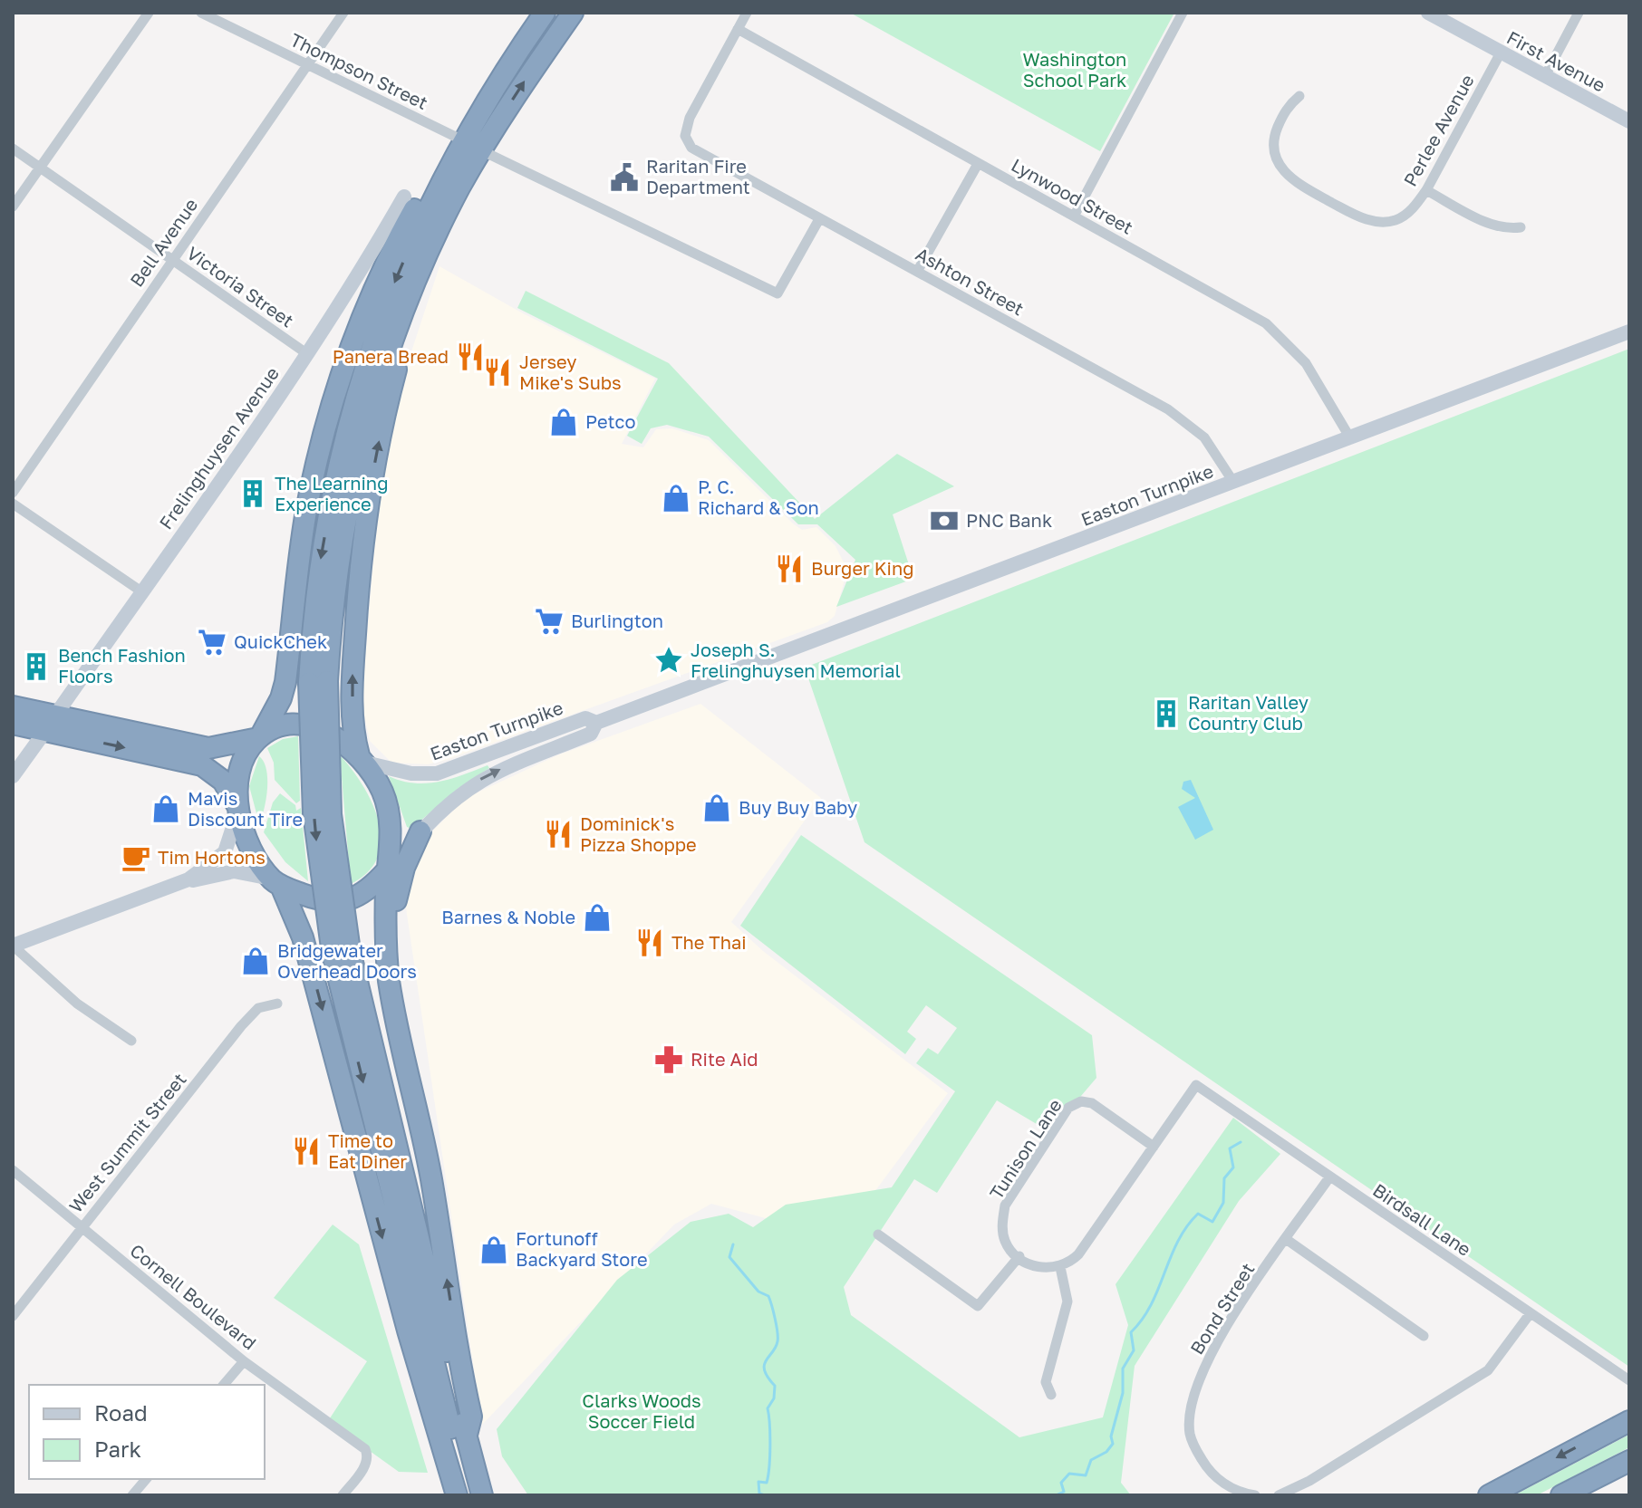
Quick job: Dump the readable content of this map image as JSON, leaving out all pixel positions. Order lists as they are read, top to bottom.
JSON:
{
  "streets": {
    "main road": ["First Avenue", "Frelinghuysen Avenue", "Easton Turnpike"],
    "street": [
      "Thompson Street",
      "Perlee Avenue",
      "Lynwood Street",
      "Bell Avenue",
      "Ashton Street",
      "Victoria Street",
      "West Summit Street",
      "Tunison Lane",
      "Birdsall Lane",
      "Cornell Boulevard",
      "Bond Street"
    ]
  },
  "crossings": [
    ["First Avenue", "Perlee Avenue"],
    ["Thompson Street", "Bell Avenue"],
    ["Lynwood Street", "Ashton Street"],
    ["Lynwood Street", "Easton Turnpike"],
    ["Bell Avenue", "Victoria Street"],
    ["Ashton Street", "Easton Turnpike"],
    ["Victoria Street", "Frelinghuysen Avenue"],
    ["West Summit Street", "Cornell Boulevard"],
    ["Tunison Lane", "Birdsall Lane"],
    ["Birdsall Lane", "Bond Street"]
  ],
  "parks": ["Washington School Park", "Clarks Woods Soccer Field"],
  "places": {
    "public building": ["Raritan Fire Department"],
    "restaurant": [
      "Panera Bread",
      "Jersey Mike's Subs",
      "Burger King",
      "Dominick's Pizza Shoppe",
      "The Thai",
      "Time to Eat Diner"
    ],
    "shop": [
      "Petco",
      "P. C. Richard & Son",
      "Buy Buy Baby",
      "Mavis Discount Tire",
      "Barnes & Noble",
      "Bridgewater Overhead Doors",
      "Fortunoff Backyard Store"
    ],
    "building": ["The Learning Experience", "Bench Fashion Floors", "Raritan Valley Country Club"],
    "bank": ["PNC Bank"],
    "supermarket": ["Burlington", "QuickChek"],
    "place": ["Joseph S. Frelinghuysen Memorial"],
    "cafe": ["Tim Hortons"],
    "pharmacy": ["Rite Aid"]
  },
  "legend": ["Road", "Park"]
}
